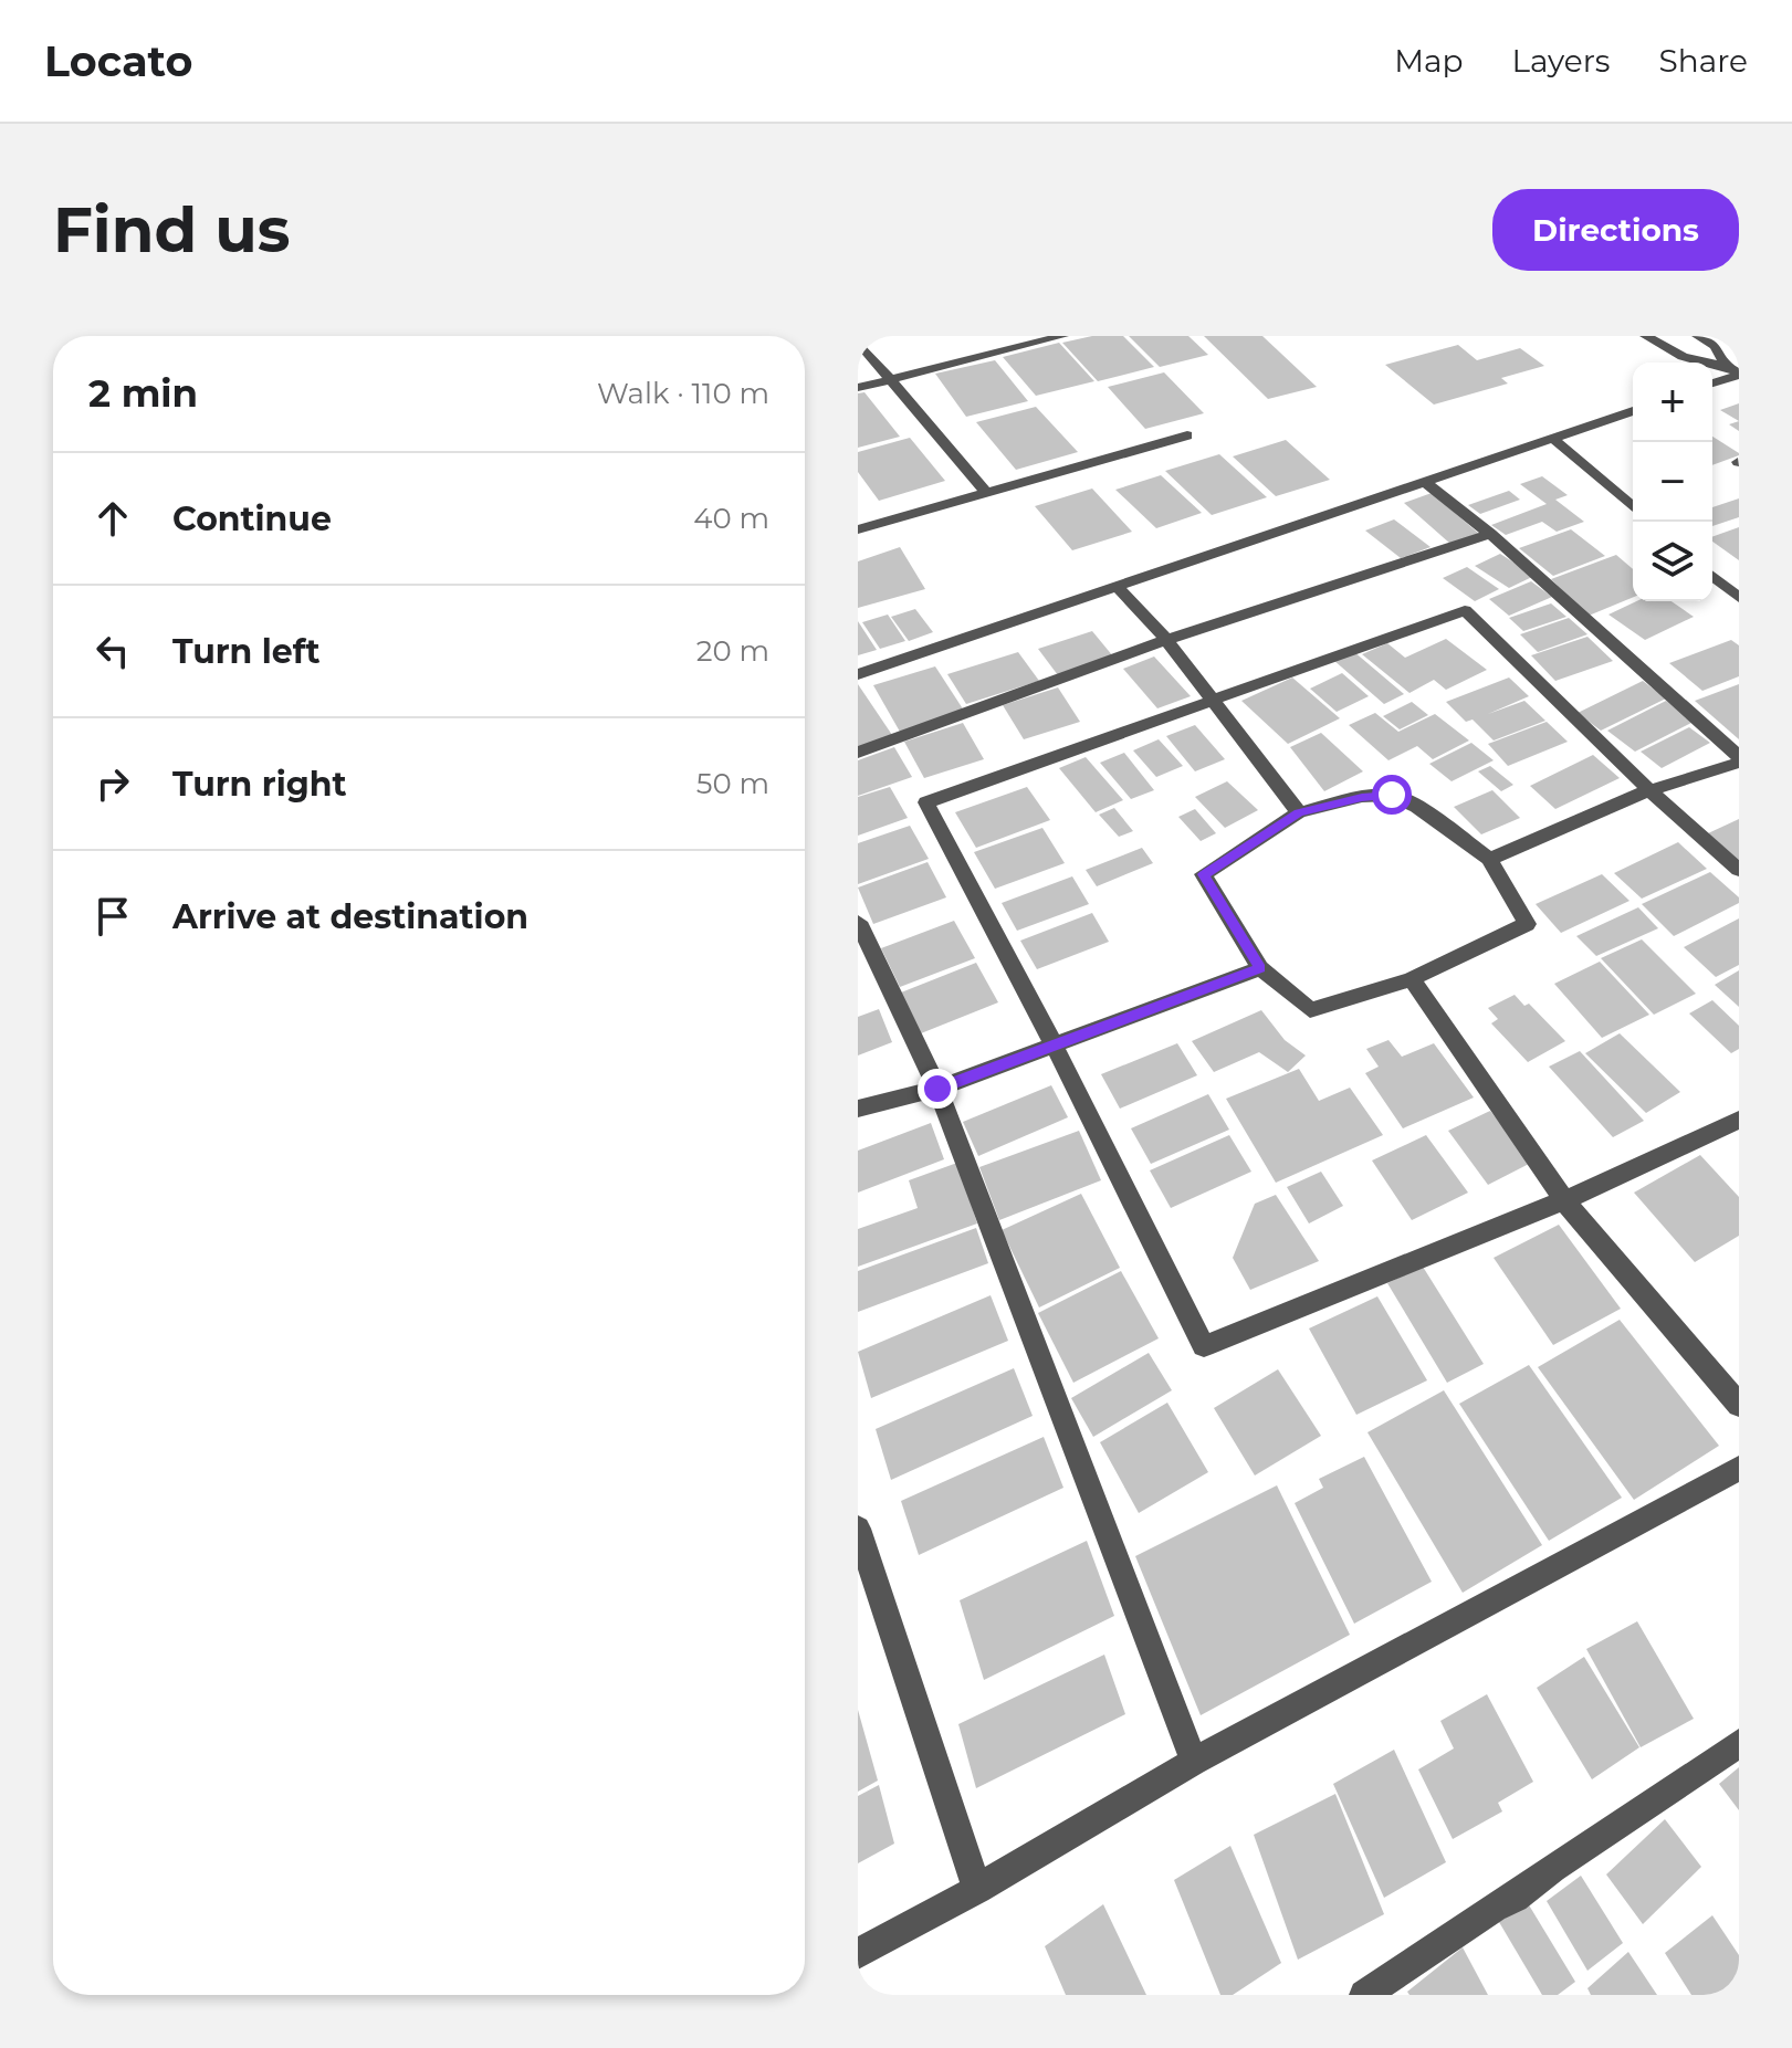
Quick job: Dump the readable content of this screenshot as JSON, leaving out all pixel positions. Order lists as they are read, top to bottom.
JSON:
{
  "page": {
    "header": "Locato",
    "nav": ["Map", "Layers", "Share"],
    "buttons": "Directions",
    "title": "Find us",
    "heading": ["2 min", "Walk · 110 m"],
    "map_buttons": ["+", "−"],
    "list": [
      ["Continue", "40 m"],
      ["Turn left", "20 m"],
      ["Turn right", "50 m"],
      "Arrive at destination"
    ]
  }
}
